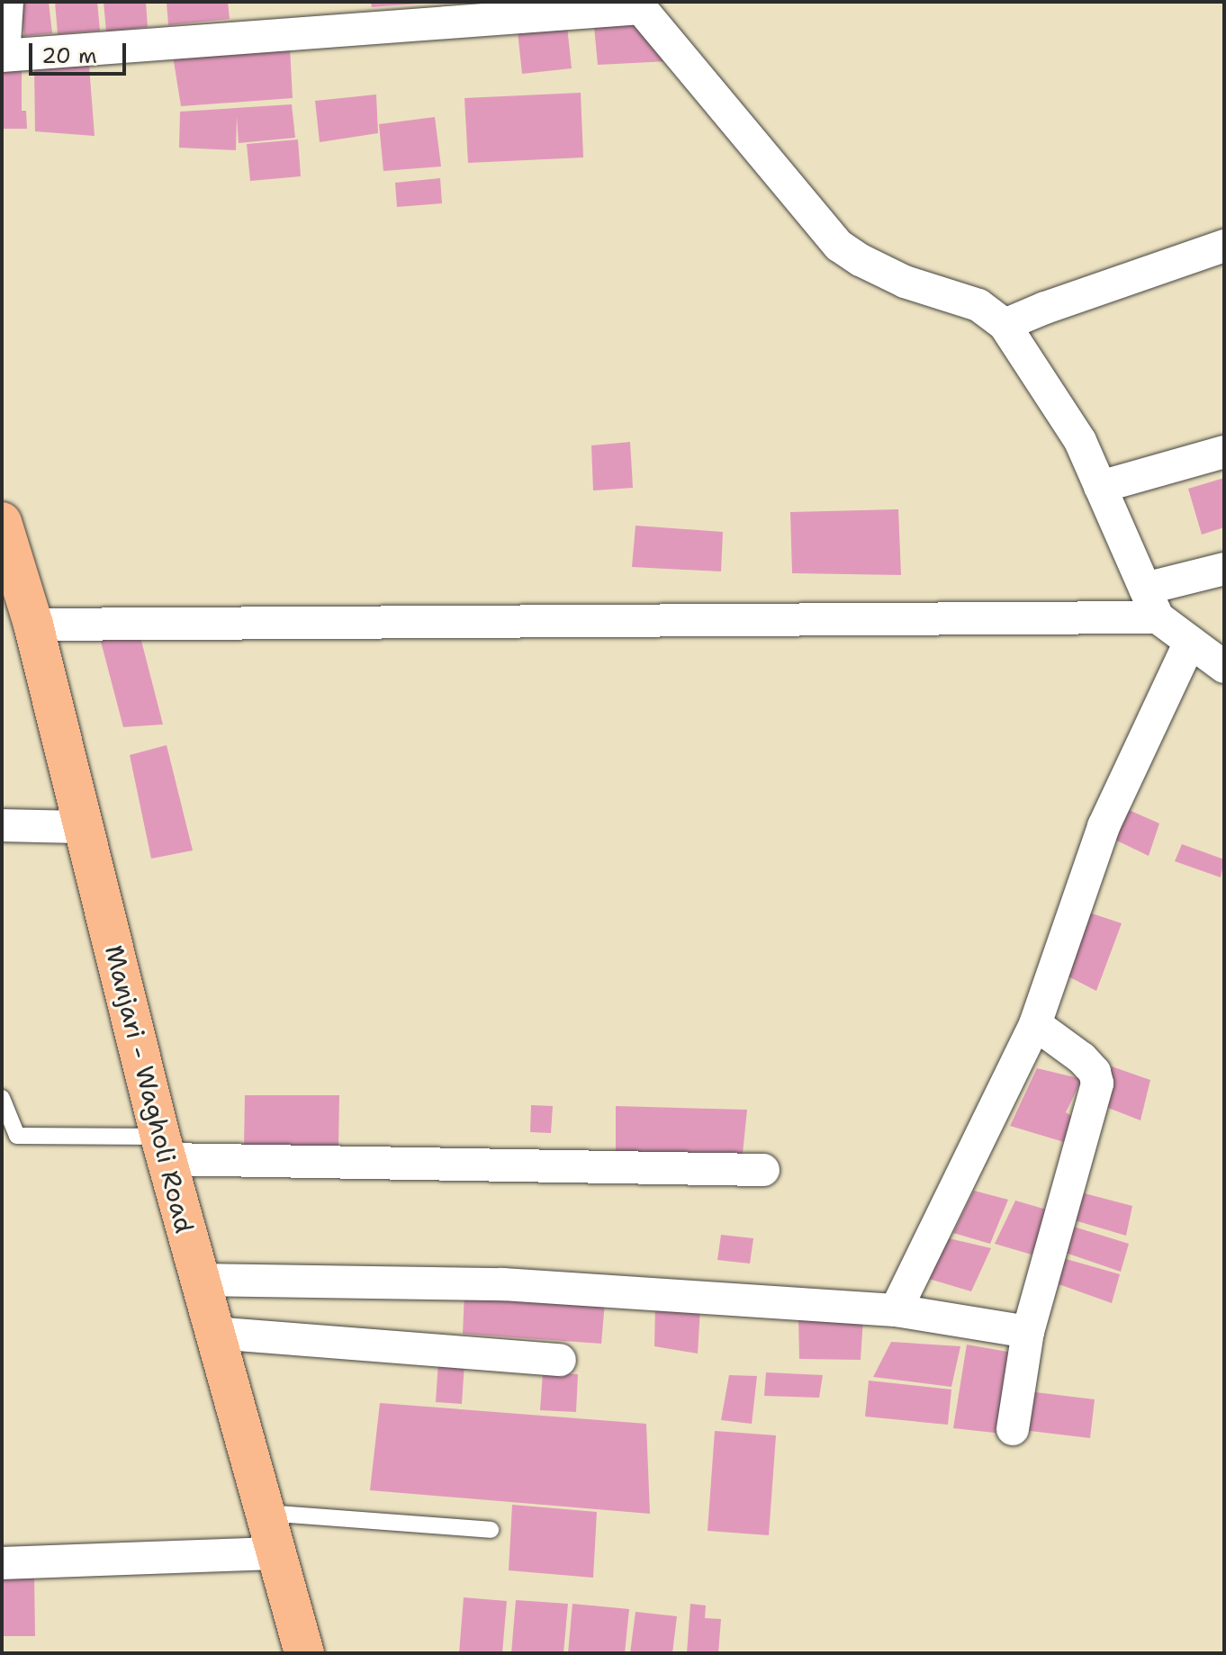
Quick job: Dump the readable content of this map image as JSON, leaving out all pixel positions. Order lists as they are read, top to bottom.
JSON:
{
  "streets": {
    "main road": ["Manjari - Wagholi Road"]
  },
  "scale_bar": "20 m"
}
